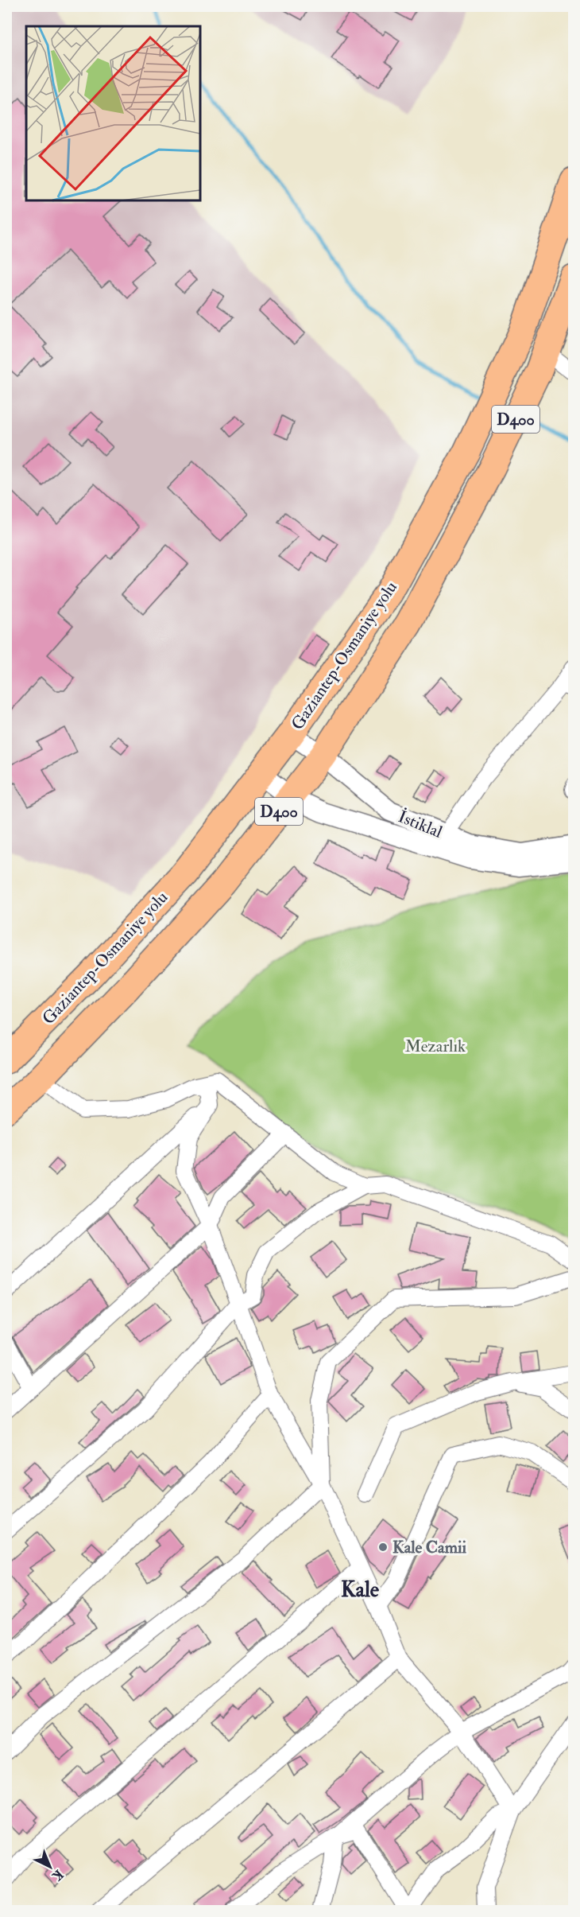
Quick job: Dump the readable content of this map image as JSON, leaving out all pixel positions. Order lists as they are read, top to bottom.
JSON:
{
  "streets": {
    "highway": ["D400", "Gaziantep-Osmaniye yolu"],
    "street": ["İstiklal"]
  },
  "crossings": [
    ["Gaziantep-Osmaniye yolu", "İstiklal"]
  ],
  "districts": ["Kale"],
  "parks": ["Mezarlık"],
  "places": ["Kale Camii"],
  "north": "bottom right"
}
